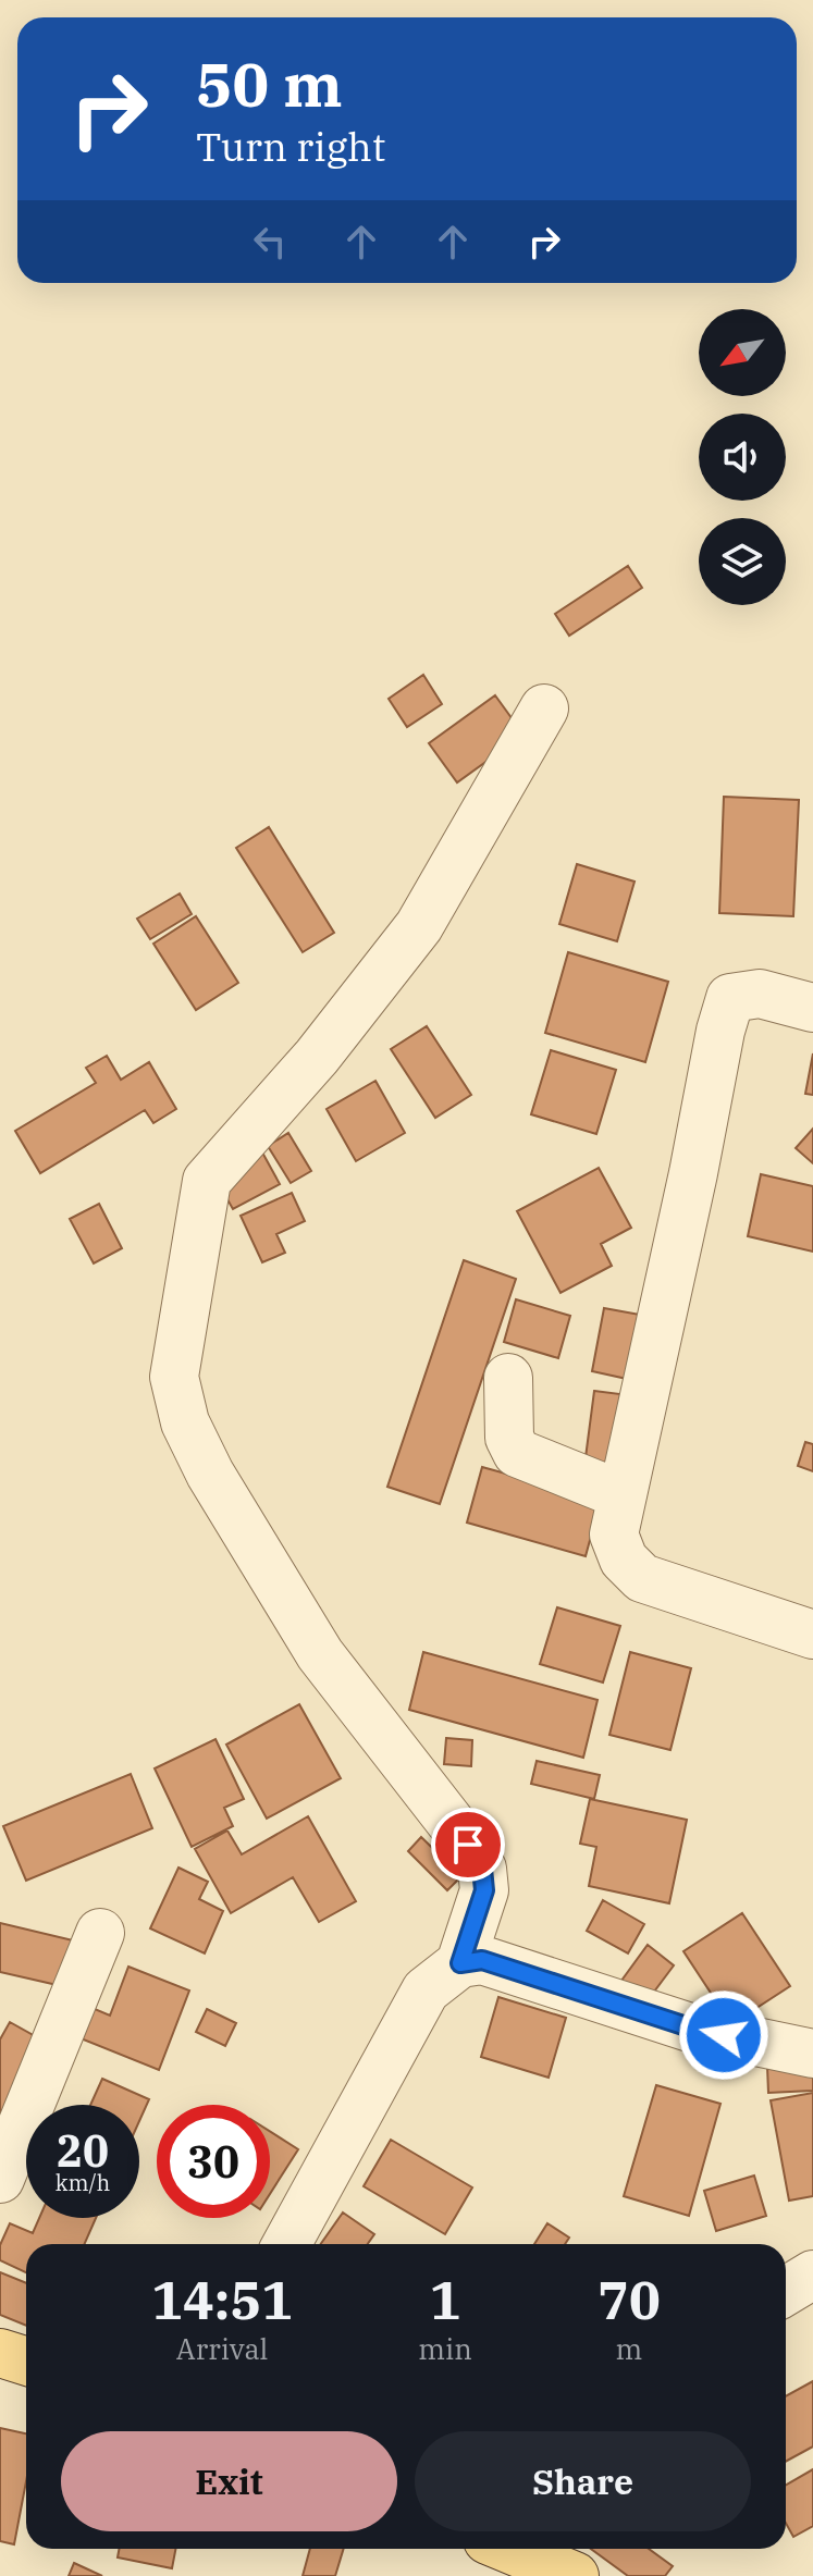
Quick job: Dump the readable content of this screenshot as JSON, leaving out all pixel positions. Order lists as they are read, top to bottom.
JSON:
{
  "north": "bottom left",
  "page": {
    "turn": ["50 m", "Turn right"],
    "speed": "20 km/h",
    "limit": "30",
    "eta": [
      "14:51",
      "Arrival",
      "1",
      "min",
      "70",
      "m"
    ],
    "buttons": ["Exit", "Share"]
  }
}
